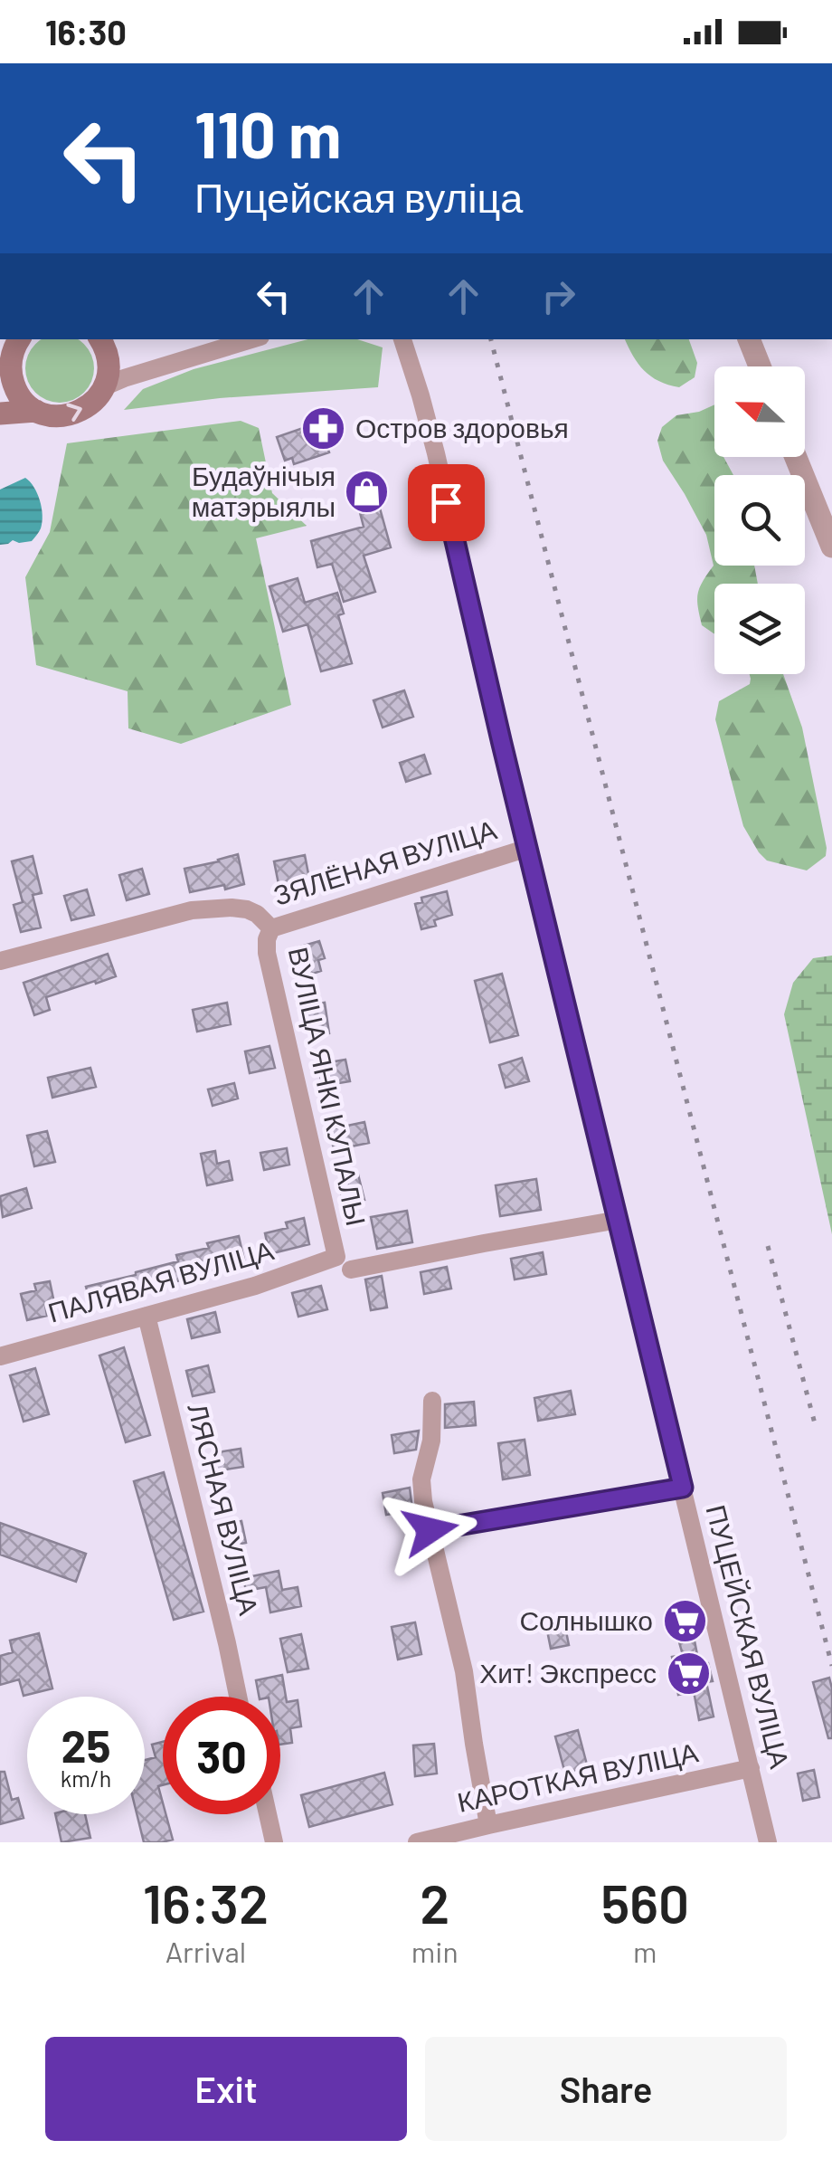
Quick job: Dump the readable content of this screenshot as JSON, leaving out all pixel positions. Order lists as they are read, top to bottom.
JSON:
{
  "streets": {
    "street": [
      "ЗЯЛЁНАЯ ВУЛІЦА",
      "ВУЛІЦА ЯНКІ КУПАЛЫ",
      "ПАЛЯВАЯ ВУЛІЦА",
      "ЛЯСНАЯ ВУЛІЦА",
      "ПУЦЕЙСКАЯ ВУЛІЦА",
      "КАРОТКАЯ ВУЛІЦА"
    ]
  },
  "crossings": [
    ["ЗЯЛЁНАЯ ВУЛІЦА", "ВУЛІЦА ЯНКІ КУПАЛЫ"],
    ["ЗЯЛЁНАЯ ВУЛІЦА", "ПУЦЕЙСКАЯ ВУЛІЦА"],
    ["ВУЛІЦА ЯНКІ КУПАЛЫ", "ПАЛЯВАЯ ВУЛІЦА"],
    ["ПАЛЯВАЯ ВУЛІЦА", "ЛЯСНАЯ ВУЛІЦА"],
    ["ПАЛЯВАЯ ВУЛІЦА", "ПУЦЕЙСКАЯ ВУЛІЦА"],
    ["ПУЦЕЙСКАЯ ВУЛІЦА", "КАРОТКАЯ ВУЛІЦА"]
  ],
  "places": {
    "pharmacy": ["Остров здоровья"],
    "shop": ["Будаўнічыя матэрыялы"],
    "supermarket": ["Солнышко", "Хит! Экспресс"]
  },
  "north": "left",
  "page": {
    "status": "16:30",
    "turn": ["110 m", "Пуцейская вуліца"],
    "speed": "25 km/h",
    "limit": "30",
    "eta": [
      "16:32",
      "Arrival",
      "2",
      "min",
      "560",
      "m"
    ],
    "buttons": ["Exit", "Share"]
  }
}
